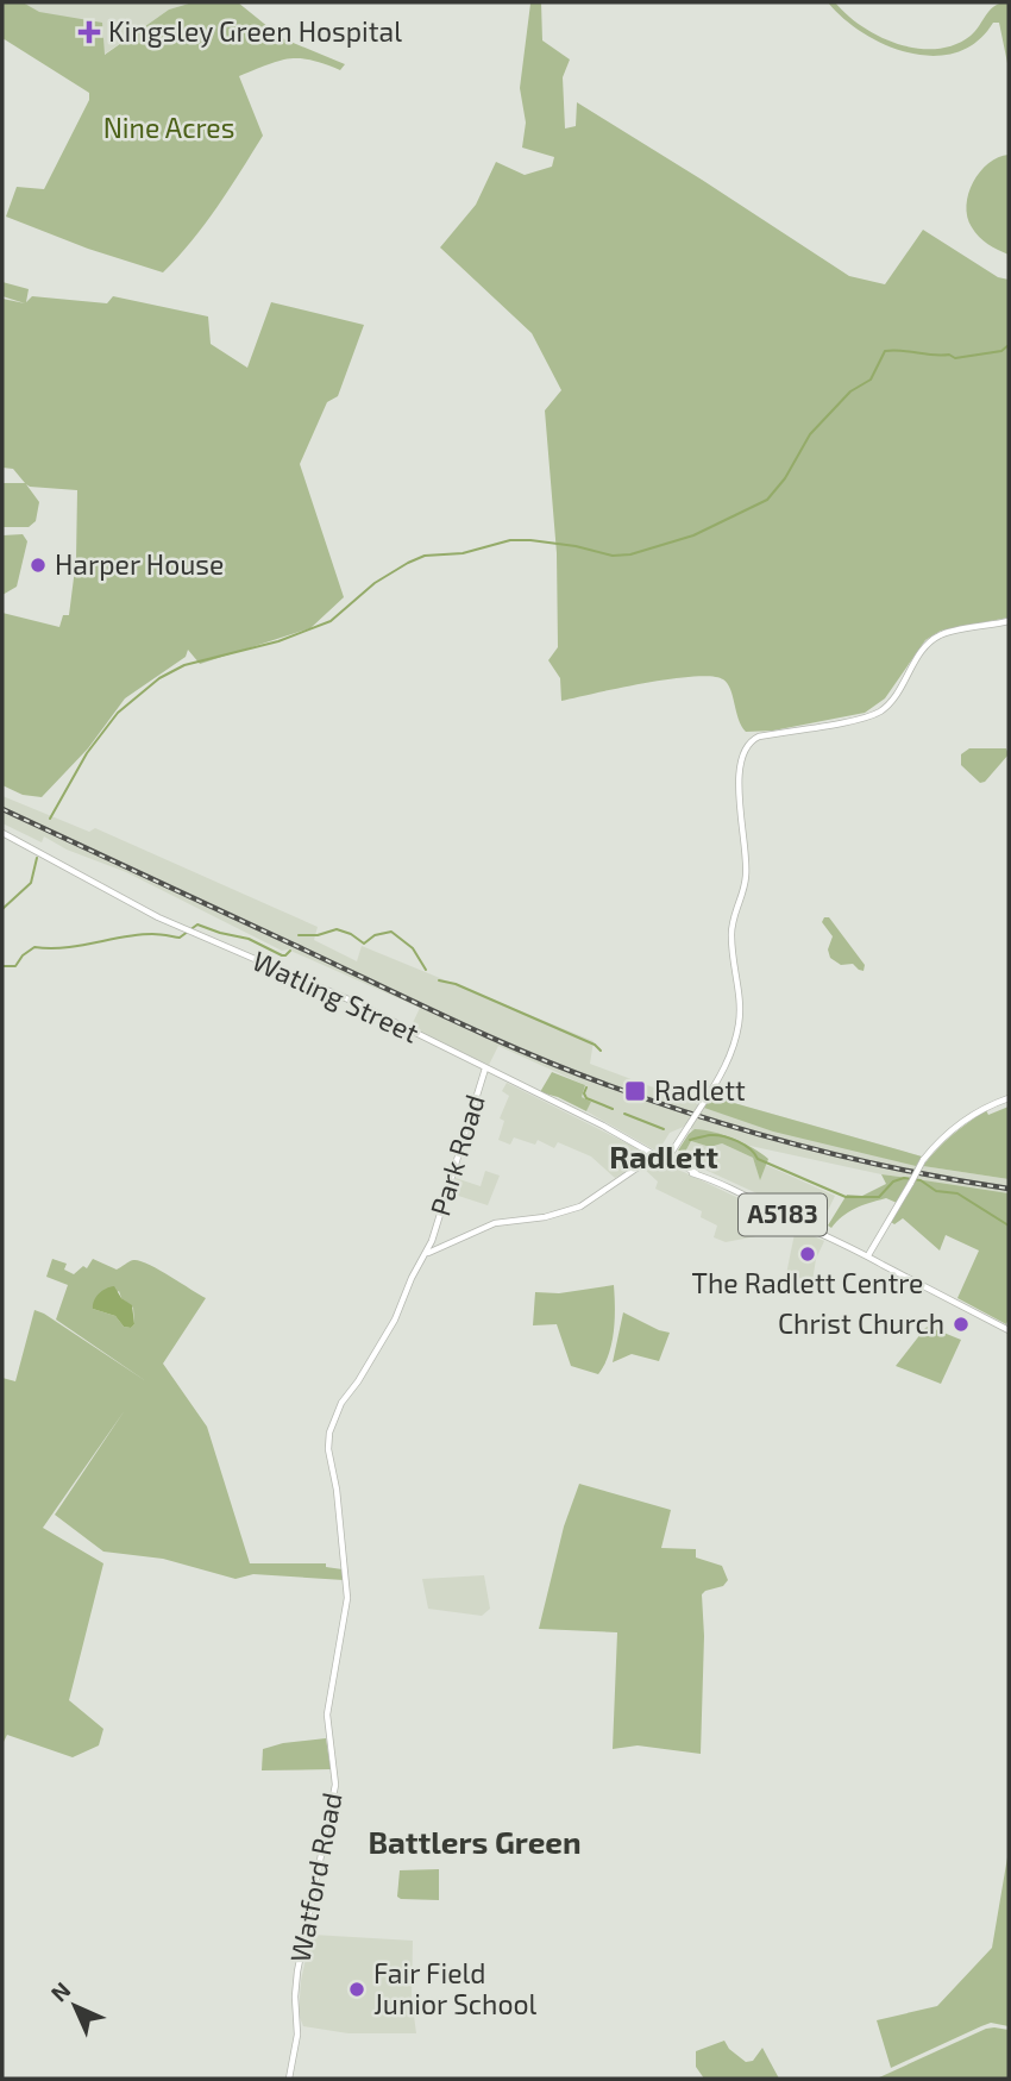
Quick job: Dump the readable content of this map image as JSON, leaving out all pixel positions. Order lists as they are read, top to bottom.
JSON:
{
  "streets": {
    "main road": [
      "Watling Street",
      "Park Road",
      "A5183",
      "Watford Road"
    ]
  },
  "crossings": [
    ["Watling Street", "Park Road"],
    ["Park Road", "Watford Road"]
  ],
  "districts": ["Radlett", "Battlers Green"],
  "parks": ["Nine Acres"],
  "places": {
    "health": ["Kingsley Green Hospital"],
    "other": [
      "Harper House",
      "The Radlett Centre",
      "Christ Church",
      "Fair Field Junior School"
    ],
    "transit": ["Radlett"]
  },
  "north": "top left"
}
